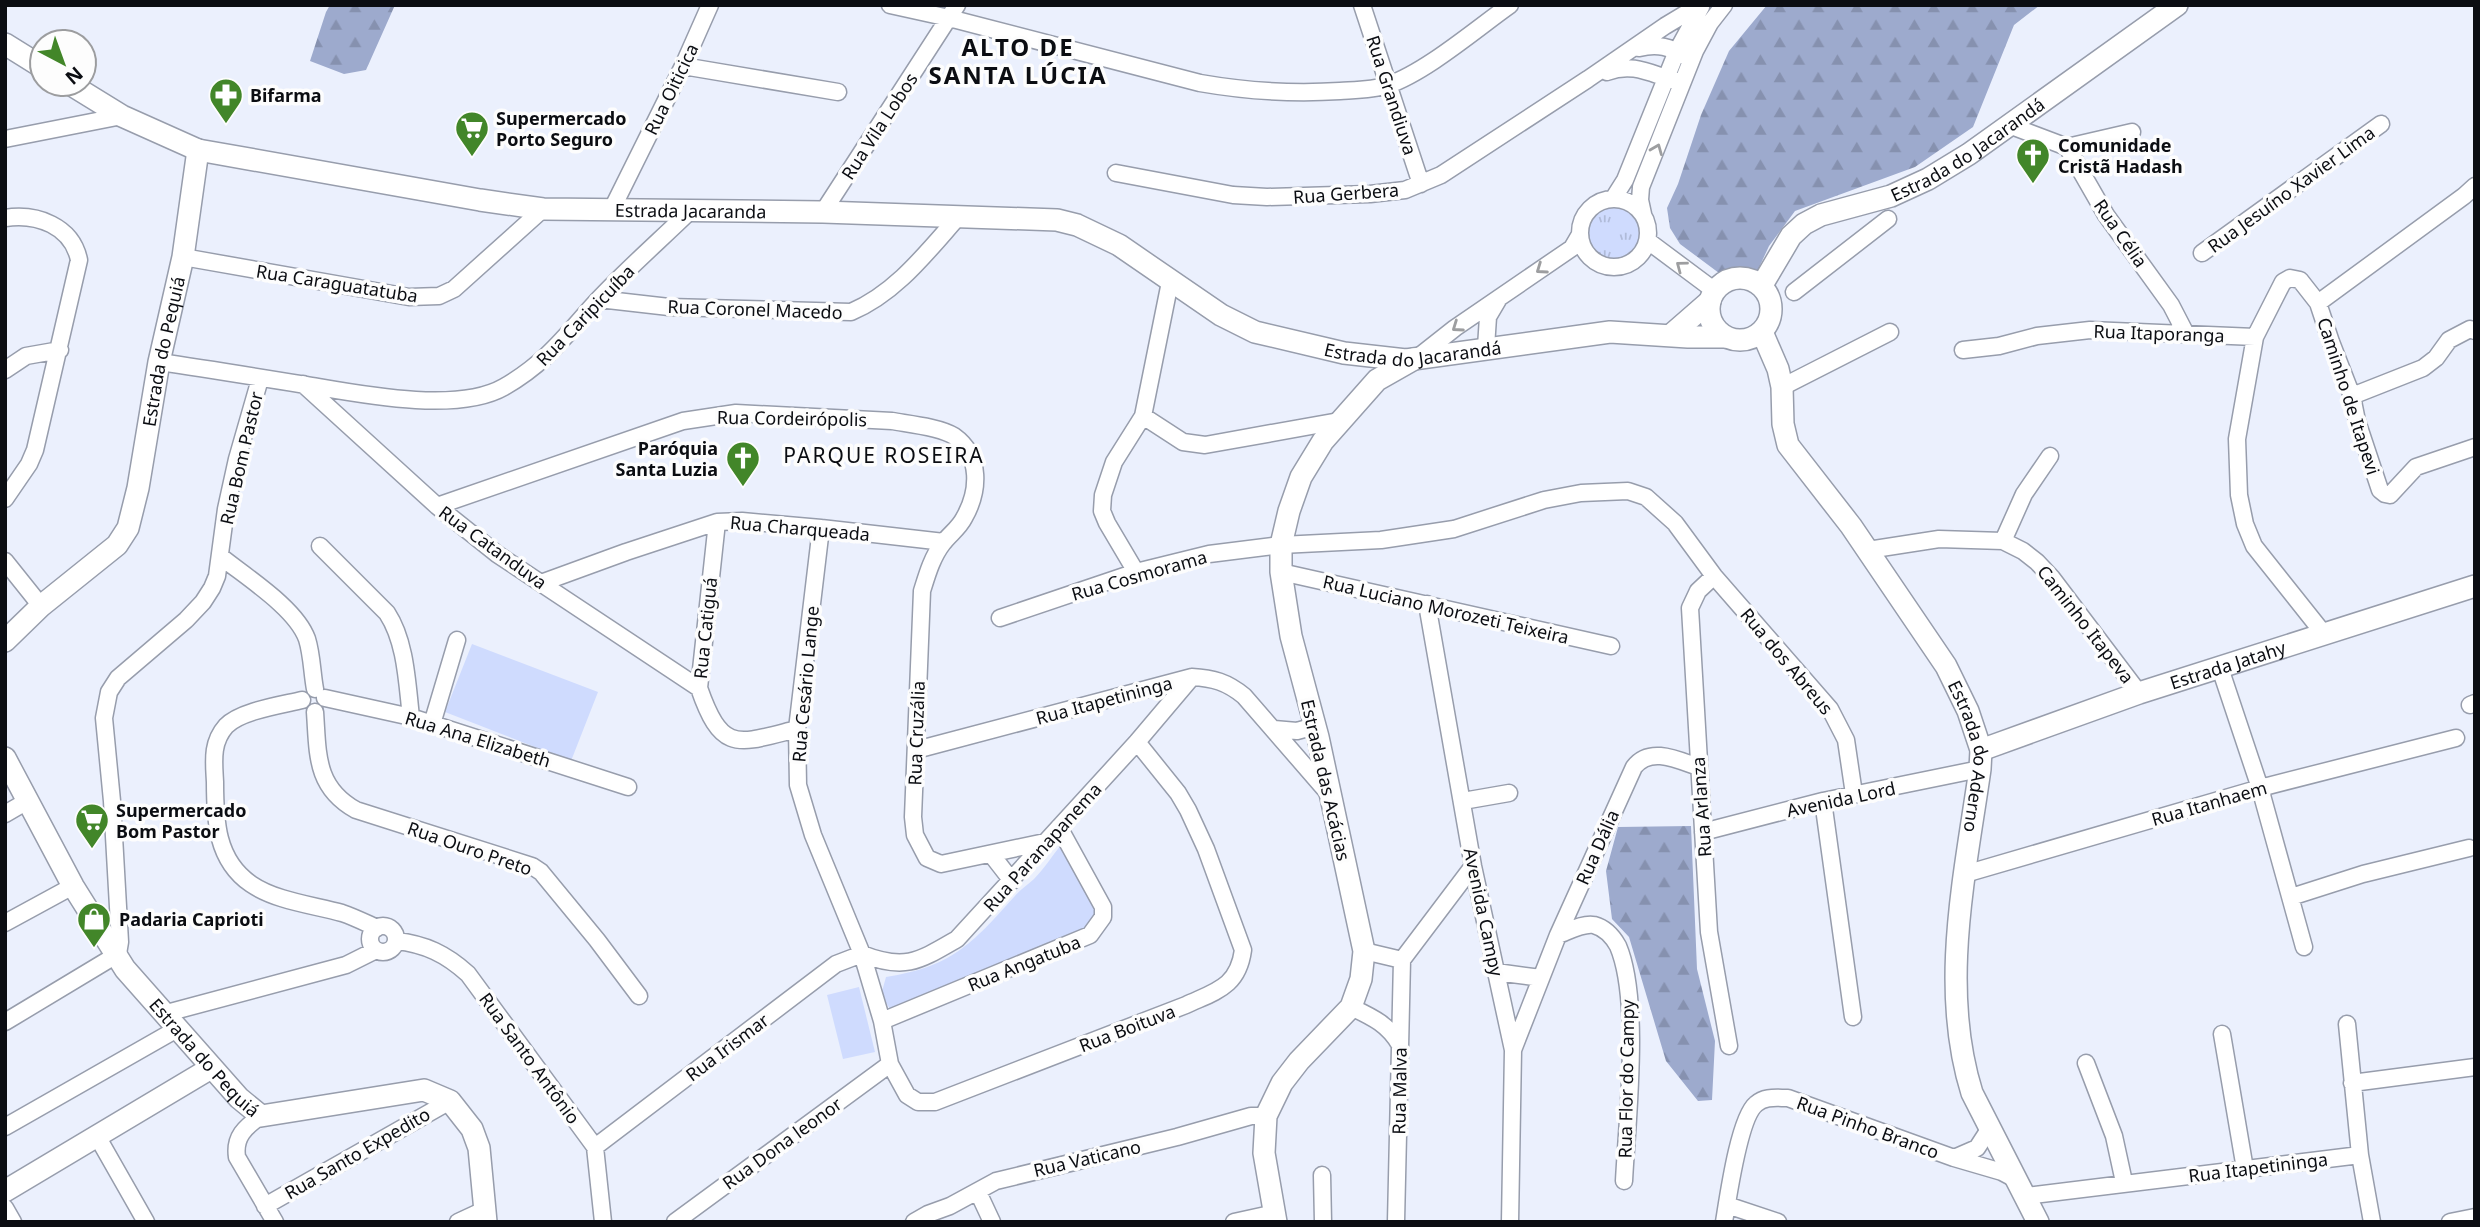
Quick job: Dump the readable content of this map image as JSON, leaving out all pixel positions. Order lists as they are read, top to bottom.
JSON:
{
  "streets": {
    "main road": [
      "Estrada do Jacarandá",
      "Estrada Jacaranda",
      "Estrada do Pequiá",
      "Estrada Jatahy",
      "Estrada do Aderno",
      "Estrada das Acácias"
    ],
    "street": [
      "Rua Oiticica",
      "Rua Grandiuva",
      "Rua Vila Lobos",
      "Rua Jesuíno Xavier Lima",
      "Rua Gerbera",
      "Rua Célia",
      "Rua Caraguatatuba",
      "Rua Coronel Macedo",
      "Rua Caripicuíba",
      "Rua Itaporanga",
      "Caminho de Itapevi",
      "Rua Cordeirópolis",
      "Rua Bom Pastor",
      "Rua Charqueada",
      "Rua Catanduva",
      "Rua Cosmorama",
      "Rua Luciano Morozeti Teixeira",
      "Caminho Itapeva",
      "Rua Catiguá",
      "Rua dos Abreus",
      "Rua Cesário Lange",
      "Rua Itapetininga",
      "Rua Cruzália",
      "Rua Ana Elizabeth",
      "Avenida Lord",
      "Rua Itanhaem",
      "Rua Arlanza",
      "Rua Paranapanema",
      "Rua Dália",
      "Rua Ouro Preto",
      "Avenida Campy",
      "Rua Angatuba",
      "Rua Boituva",
      "Rua Irismar",
      "Rua Santo Antônio",
      "Rua Flor do Campy",
      "Rua Malva",
      "Rua Pinho Branco",
      "Rua Dona leonor",
      "Rua Santo Expedito",
      "Rua Vaticano"
    ]
  },
  "crossings": [
    ["Rua Oiticica", "Estrada Jacaranda"],
    ["Rua Grandiuva", "Rua Gerbera"],
    ["Rua Vila Lobos", "Estrada Jacaranda"],
    ["Estrada do Jacarandá", "Estrada Jacaranda"],
    ["Estrada do Jacarandá", "Estrada do Aderno"],
    ["Estrada do Jacarandá", "Estrada das Acácias"],
    ["Estrada Jacaranda", "Rua Caraguatatuba"],
    ["Estrada Jacaranda", "Rua Coronel Macedo"],
    ["Estrada Jacaranda", "Rua Caripicuíba"],
    ["Estrada Jacaranda", "Estrada do Pequiá"],
    ["Rua Célia", "Rua Itaporanga"],
    ["Rua Caraguatatuba", "Estrada do Pequiá"],
    ["Rua Coronel Macedo", "Rua Caripicuíba"],
    ["Rua Caripicuíba", "Estrada do Pequiá"],
    ["Rua Caripicuíba", "Rua Bom Pastor"],
    ["Rua Caripicuíba", "Rua Catanduva"],
    ["Rua Itaporanga", "Caminho de Itapevi"],
    ["Estrada do Pequiá", "Rua Bom Pastor"],
    ["Estrada do Pequiá", "Rua Santo Expedito"],
    ["Rua Cordeirópolis", "Rua Charqueada"],
    ["Rua Cordeirópolis", "Rua Catanduva"],
    ["Rua Cordeirópolis", "Rua Cruzália"],
    ["Rua Charqueada", "Rua Catanduva"],
    ["Rua Charqueada", "Rua Catiguá"],
    ["Rua Charqueada", "Rua Cesário Lange"],
    ["Rua Charqueada", "Rua Cruzália"],
    ["Rua Catanduva", "Rua Catiguá"],
    ["Rua Cosmorama", "Rua dos Abreus"],
    ["Rua Cosmorama", "Estrada das Acácias"],
    ["Rua Cosmorama", "Rua Arlanza"],
    ["Rua Luciano Morozeti Teixeira", "Estrada das Acácias"],
    ["Rua Luciano Morozeti Teixeira", "Avenida Campy"],
    ["Caminho Itapeva", "Estrada Jatahy"],
    ["Caminho Itapeva", "Estrada do Aderno"],
    ["Rua Catiguá", "Rua Cesário Lange"],
    ["Rua dos Abreus", "Avenida Lord"],
    ["Rua dos Abreus", "Rua Arlanza"],
    ["Estrada Jatahy", "Estrada do Aderno"],
    ["Estrada Jatahy", "Avenida Lord"],
    ["Rua Cesário Lange", "Rua Paranapanema"],
    ["Rua Cesário Lange", "Rua Boituva"],
    ["Rua Cesário Lange", "Rua Irismar"],
    ["Rua Itapetininga", "Rua Cruzália"],
    ["Rua Itapetininga", "Estrada do Aderno"],
    ["Rua Itapetininga", "Estrada das Acácias"],
    ["Rua Itapetininga", "Rua Paranapanema"],
    ["Rua Itapetininga", "Rua Pinho Branco"],
    ["Rua Cruzália", "Rua Paranapanema"],
    ["Rua Ana Elizabeth", "Rua Ouro Preto"],
    ["Estrada do Aderno", "Avenida Lord"],
    ["Estrada do Aderno", "Rua Itanhaem"],
    ["Estrada do Aderno", "Rua Pinho Branco"],
    ["Estrada das Acácias", "Rua Vaticano"],
    ["Avenida Lord", "Rua Arlanza"],
    ["Rua Arlanza", "Rua Dália"],
    ["Rua Paranapanema", "Rua Angatuba"],
    ["Rua Paranapanema", "Rua Boituva"],
    ["Rua Paranapanema", "Rua Irismar"],
    ["Rua Dália", "Avenida Campy"],
    ["Rua Dália", "Rua Flor do Campy"],
    ["Rua Angatuba", "Rua Boituva"],
    ["Rua Boituva", "Rua Irismar"],
    ["Rua Boituva", "Rua Dona leonor"],
    ["Rua Irismar", "Rua Santo Antônio"]
  ],
  "districts": ["ALTO DE SANTA LÚCIA", "PARQUE ROSEIRA"],
  "places": {
    "pharmacy": ["Bifarma"],
    "supermarket": ["Supermercado Porto Seguro", "Supermercado Bom Pastor"],
    "church": ["Comunidade Cristã Hadash", "Paróquia Santa Luzia"],
    "shop": ["Padaria Caprioti"]
  },
  "north": "bottom right"
}
